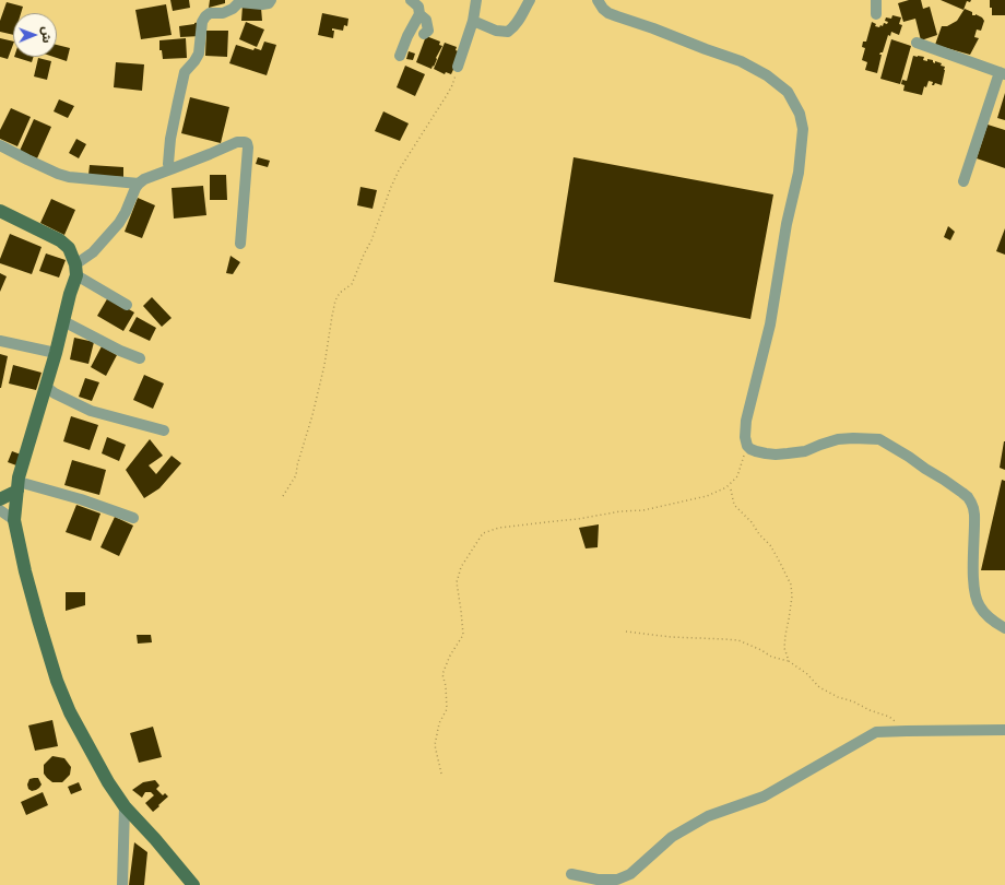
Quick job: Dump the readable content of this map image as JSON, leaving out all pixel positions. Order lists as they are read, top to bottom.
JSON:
{
  "north": "right"
}
